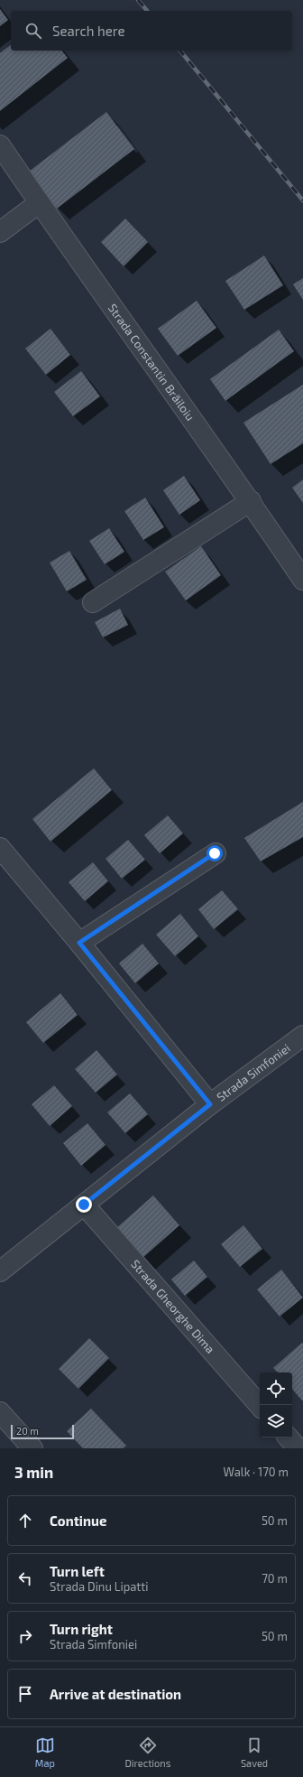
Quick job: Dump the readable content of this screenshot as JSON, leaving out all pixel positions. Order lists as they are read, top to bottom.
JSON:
{
  "streets": {
    "street": ["Strada Constantin Brăiloiu", "Strada Simfoniei", "Strada Gheorghe Dima"]
  },
  "crossings": [
    ["Strada Simfoniei", "Strada Gheorghe Dima"]
  ],
  "scale_bar": "20 m",
  "page": {
    "search": "Search here",
    "scale": "20 m",
    "heading": ["3 min", "Walk · 170 m"],
    "list": [
      ["Continue", "50 m"],
      ["Turn left", "Strada Dinu Lipatti", "70 m"],
      ["Turn right", "Strada Simfoniei", "50 m"],
      "Arrive at destination"
    ],
    "nav": ["Map", "Directions", "Saved"]
  }
}
